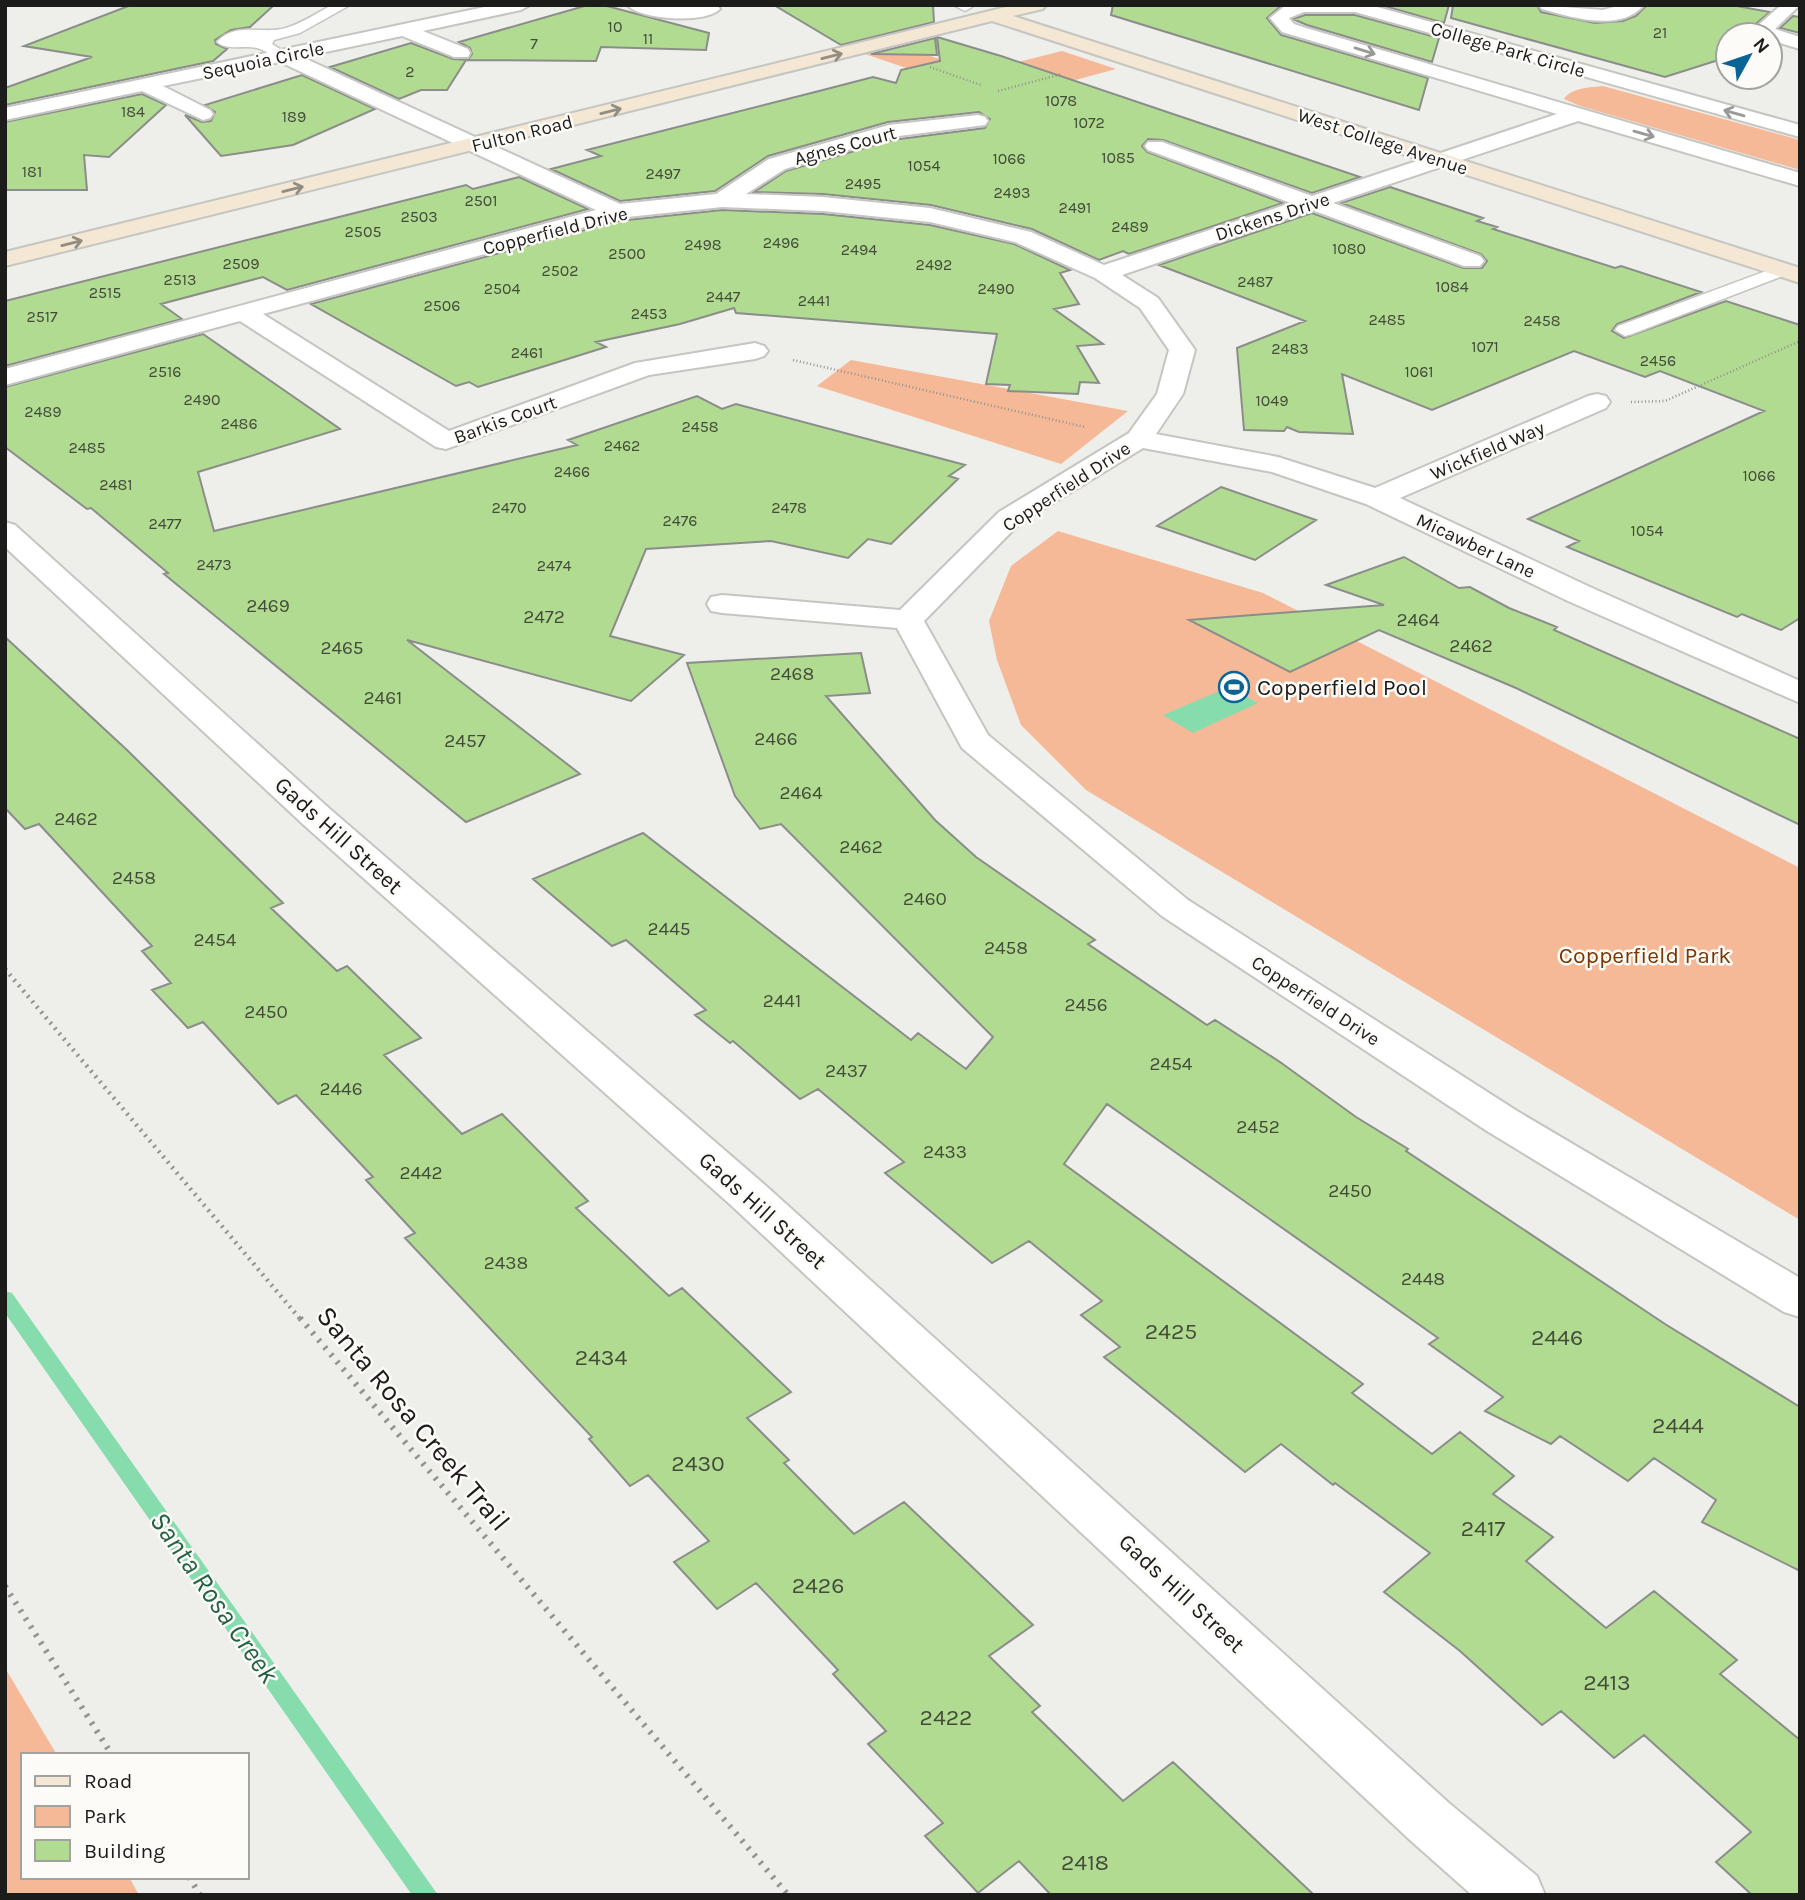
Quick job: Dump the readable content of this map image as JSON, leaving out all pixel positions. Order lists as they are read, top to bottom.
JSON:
{
  "streets": {
    "main road": ["Fulton Road", "West College Avenue"],
    "street": [
      "College Park Circle",
      "Sequoia Circle",
      "Agnes Court",
      "Dickens Drive",
      "Copperfield Drive",
      "Barkis Court",
      "Wickfield Way",
      "Micawber Lane",
      "Gads Hill Street"
    ],
    "path": ["Santa Rosa Creek Trail"]
  },
  "crossings": [
    ["College Park Circle", "West College Avenue"],
    ["College Park Circle", "Dickens Drive"],
    ["Fulton Road", "West College Avenue"],
    ["West College Avenue", "Dickens Drive"],
    ["Agnes Court", "Copperfield Drive"],
    ["Dickens Drive", "Copperfield Drive"],
    ["Copperfield Drive", "Barkis Court"],
    ["Copperfield Drive", "Micawber Lane"],
    ["Wickfield Way", "Micawber Lane"]
  ],
  "water": ["Santa Rosa Creek"],
  "parks": ["Copperfield Park"],
  "places": {
    "sports": ["Copperfield Pool"]
  },
  "house_numbers": [
    "10",
    "21",
    "11",
    "7",
    "2",
    "1078",
    "184",
    "189",
    "1072",
    "1085",
    "1066",
    "1054",
    "181",
    "2497",
    "2495",
    "2493",
    "2501",
    "2491",
    "2503",
    "2489",
    "2505",
    "2496",
    "2498",
    "1080",
    "2494",
    "2500",
    "2509",
    "2492",
    "2502",
    "2513",
    "2487",
    "1084",
    "2504",
    "2490",
    "2515",
    "2447",
    "2441",
    "2506",
    "2453",
    "2517",
    "2485",
    "2458",
    "1071",
    "2483",
    "2461",
    "2456",
    "2516",
    "1061",
    "2490",
    "1049",
    "2489",
    "2486",
    "2458",
    "2462",
    "2485",
    "2466",
    "1066",
    "2481",
    "2470",
    "2478",
    "2476",
    "2477",
    "1054",
    "2473",
    "2474",
    "2469",
    "2472",
    "2464",
    "2462",
    "2465",
    "2468",
    "2461",
    "2466",
    "2457",
    "2464",
    "2462",
    "2462",
    "2458",
    "2460",
    "2445",
    "2454",
    "2458",
    "2441",
    "2456",
    "2450",
    "2454",
    "2437",
    "2446",
    "2452",
    "2433",
    "2442",
    "2450",
    "2438",
    "2448",
    "2425",
    "2446",
    "2434",
    "2444",
    "2430",
    "2417",
    "2426",
    "2413",
    "2422",
    "2418"
  ],
  "legend": ["Road", "Park", "Building"],
  "north": "top right"
}
